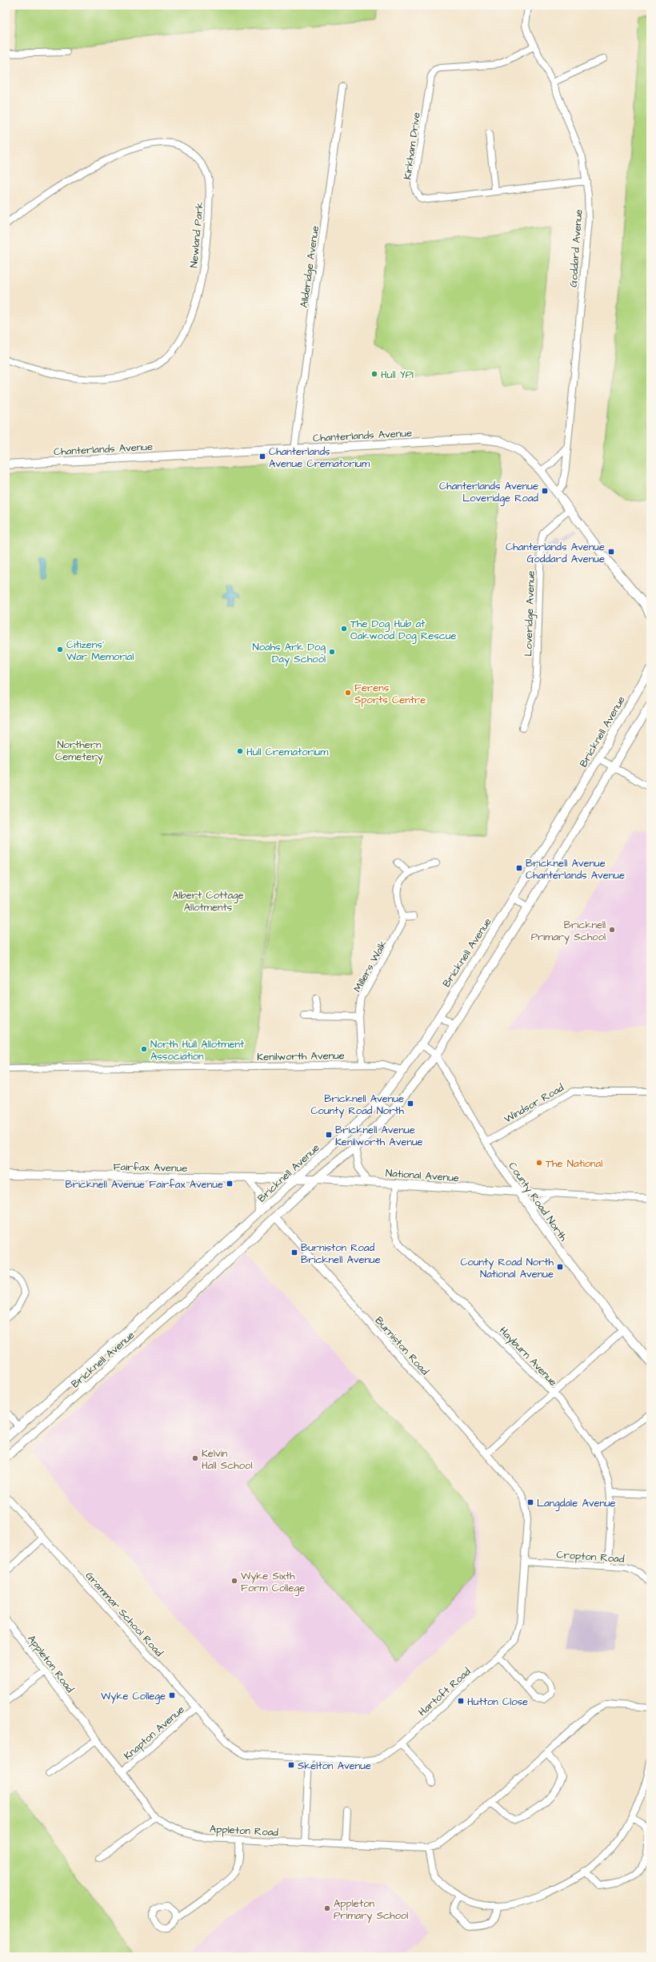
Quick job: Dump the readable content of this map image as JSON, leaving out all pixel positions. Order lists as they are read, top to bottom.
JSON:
{
  "streets": {
    "street": [
      "Kirkham Drive",
      "Newland Park",
      "Goddard Avenue",
      "Allderidge Avenue",
      "Chanterlands Avenue",
      "Loveridge Avenue",
      "Bricknell Avenue",
      "Millers Walk",
      "Kenilworth Avenue",
      "Windsor Road",
      "Fairfax Avenue",
      "National Avenue",
      "County Road North",
      "Burniston Road",
      "Hayburn Avenue",
      "Cropton Road",
      "Grammar School Road",
      "Appleton Road",
      "Hartoft Road",
      "Knapton Avenue"
    ]
  },
  "crossings": [
    ["Kirkham Drive", "Goddard Avenue"],
    ["Goddard Avenue", "Chanterlands Avenue"],
    ["Allderidge Avenue", "Chanterlands Avenue"],
    ["Chanterlands Avenue", "Loveridge Avenue"],
    ["Bricknell Avenue", "Kenilworth Avenue"],
    ["Bricknell Avenue", "Fairfax Avenue"],
    ["Bricknell Avenue", "National Avenue"],
    ["Bricknell Avenue", "County Road North"],
    ["Bricknell Avenue", "Burniston Road"],
    ["Millers Walk", "Kenilworth Avenue"],
    ["Windsor Road", "County Road North"],
    ["Fairfax Avenue", "National Avenue"],
    ["National Avenue", "County Road North"],
    ["National Avenue", "Hayburn Avenue"],
    ["Burniston Road", "Hartoft Road"],
    ["Hayburn Avenue", "Cropton Road"],
    ["Cropton Road", "Hartoft Road"],
    ["Grammar School Road", "Hartoft Road"],
    ["Grammar School Road", "Knapton Avenue"],
    ["Appleton Road", "Knapton Avenue"]
  ],
  "parks": ["Northern Cemetery", "Albert Cottage Allotments"],
  "places": {
    "other": [
      "Hull YPI",
      "The Dog Hub at Oakwood Dog Rescue",
      "Citizens' War Memorial",
      "Noahs Ark Dog Day School",
      "Ferens Sports Centre",
      "Hull Crematorium",
      "Bricknell Primary School",
      "North Hull Allotment Association",
      "The National",
      "Kelvin Hall School",
      "Wyke Sixth Form College",
      "Appleton Primary School"
    ],
    "transit": [
      "Chanterlands Avenue Crematorium",
      "Chanterlands Avenue Loveridge Road",
      "Chanterlands Avenue Goddard Avenue",
      "Bricknell Avenue Chanterlands Avenue",
      "Bricknell Avenue County Road North",
      "Bricknell Avenue Kenilworth Avenue",
      "Bricknell Avenue Fairfax Avenue",
      "Burniston Road Bricknell Avenue",
      "County Road North National Avenue",
      "Langdale Avenue",
      "Wyke College",
      "Hutton Close",
      "Skelton Avenue"
    ]
  }
}
